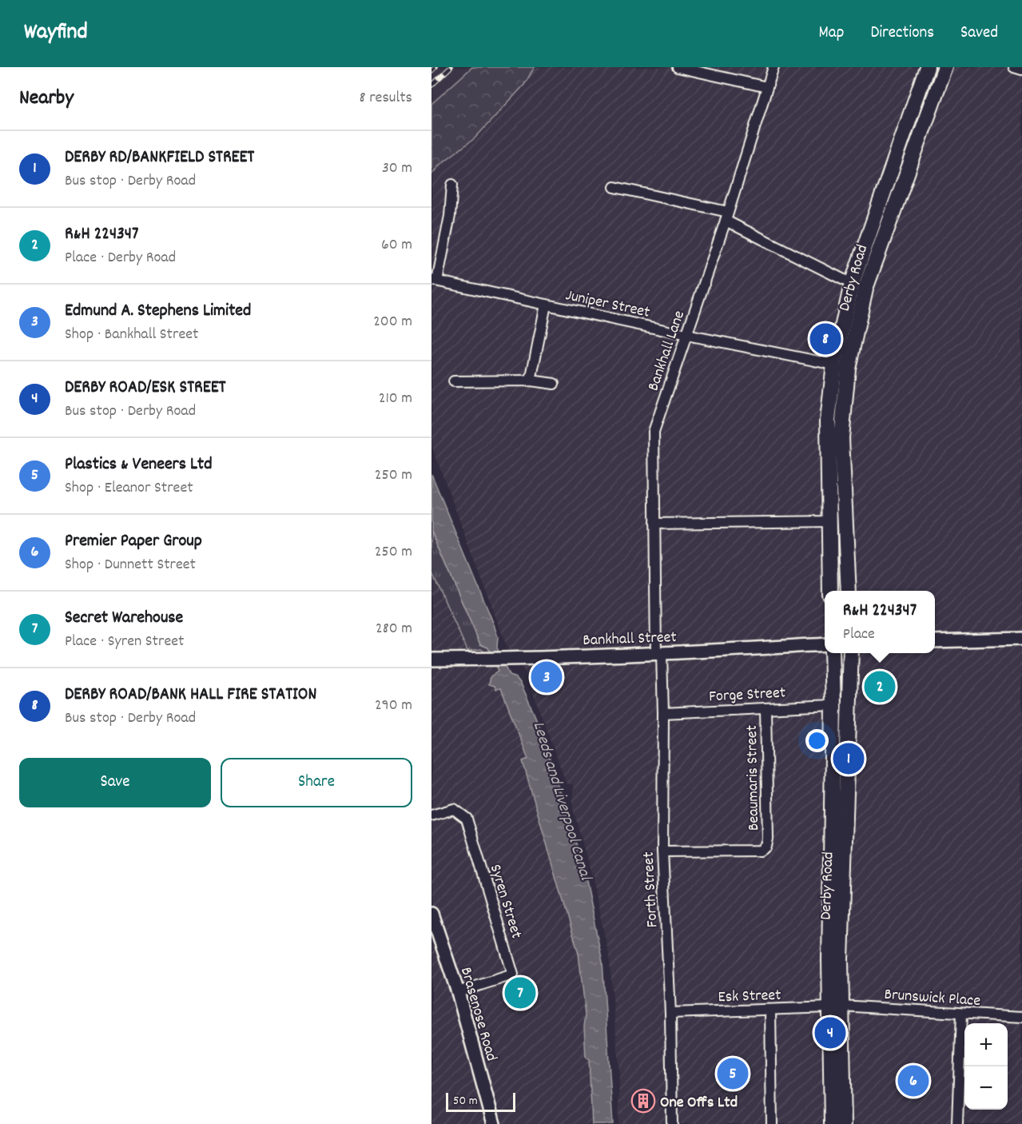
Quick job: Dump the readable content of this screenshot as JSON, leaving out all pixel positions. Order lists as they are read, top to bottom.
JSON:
{
  "streets": {
    "highway": ["Derby Road"],
    "main road": ["Bankhall Street", "Brasenose Road"],
    "street": [
      "Juniper Street",
      "Bankhall Lane",
      "Forge Street",
      "Beaumaris Street",
      "Forth Street",
      "Syren Street",
      "Esk Street",
      "Brunswick Place"
    ]
  },
  "crossings": [
    ["Derby Road", "Juniper Street"],
    ["Derby Road", "Forge Street"],
    ["Derby Road", "Esk Street"],
    ["Derby Road", "Brunswick Place"],
    ["Juniper Street", "Bankhall Lane"],
    ["Bankhall Lane", "Bankhall Street"],
    ["Bankhall Lane", "Forth Street"],
    ["Bankhall Street", "Forth Street"],
    ["Forge Street", "Beaumaris Street"],
    ["Forge Street", "Forth Street"],
    ["Beaumaris Street", "Forth Street"],
    ["Forth Street", "Esk Street"],
    ["Syren Street", "Brasenose Road"],
    ["Esk Street", "Brunswick Place"]
  ],
  "water": ["Leeds and Liverpool Canal"],
  "places": {
    "building": ["One Offs Ltd"]
  },
  "scale_bar": "50 m",
  "page": {
    "header": "Wayfind",
    "nav": ["Map", "Directions", "Saved"],
    "heading": ["Nearby", "8 results"],
    "list": [
      {
        "mark": "1",
        "name": "DERBY RD/BANKFIELD STREET",
        "note": "Bus stop · Derby Road",
        "value": "30 m"
      },
      {
        "mark": "2",
        "name": "R&H 224347",
        "note": "Place · Derby Road",
        "value": "60 m"
      },
      {
        "mark": "3",
        "name": "Edmund A. Stephens Limited",
        "note": "Shop · Bankhall Street",
        "value": "200 m"
      },
      {
        "mark": "4",
        "name": "DERBY ROAD/ESK STREET",
        "note": "Bus stop · Derby Road",
        "value": "210 m"
      },
      {
        "mark": "5",
        "name": "Plastics & Veneers Ltd",
        "note": "Shop · Eleanor Street",
        "value": "250 m"
      },
      {
        "mark": "6",
        "name": "Premier Paper Group",
        "note": "Shop · Dunnett Street",
        "value": "250 m"
      },
      {
        "mark": "7",
        "name": "Secret Warehouse",
        "note": "Place · Syren Street",
        "value": "280 m"
      },
      {
        "mark": "8",
        "name": "DERBY ROAD/BANK HALL FIRE STATION",
        "note": "Bus stop · Derby Road",
        "value": "290 m"
      }
    ],
    "pins": [
      "8",
      "3",
      "2",
      "1",
      "7",
      "4",
      "5",
      "6"
    ],
    "popup": ["R&H 224347", "Place"],
    "buttons": ["Save", "Share"],
    "map_buttons": ["+", "−"],
    "scale": "50 m"
  }
}
